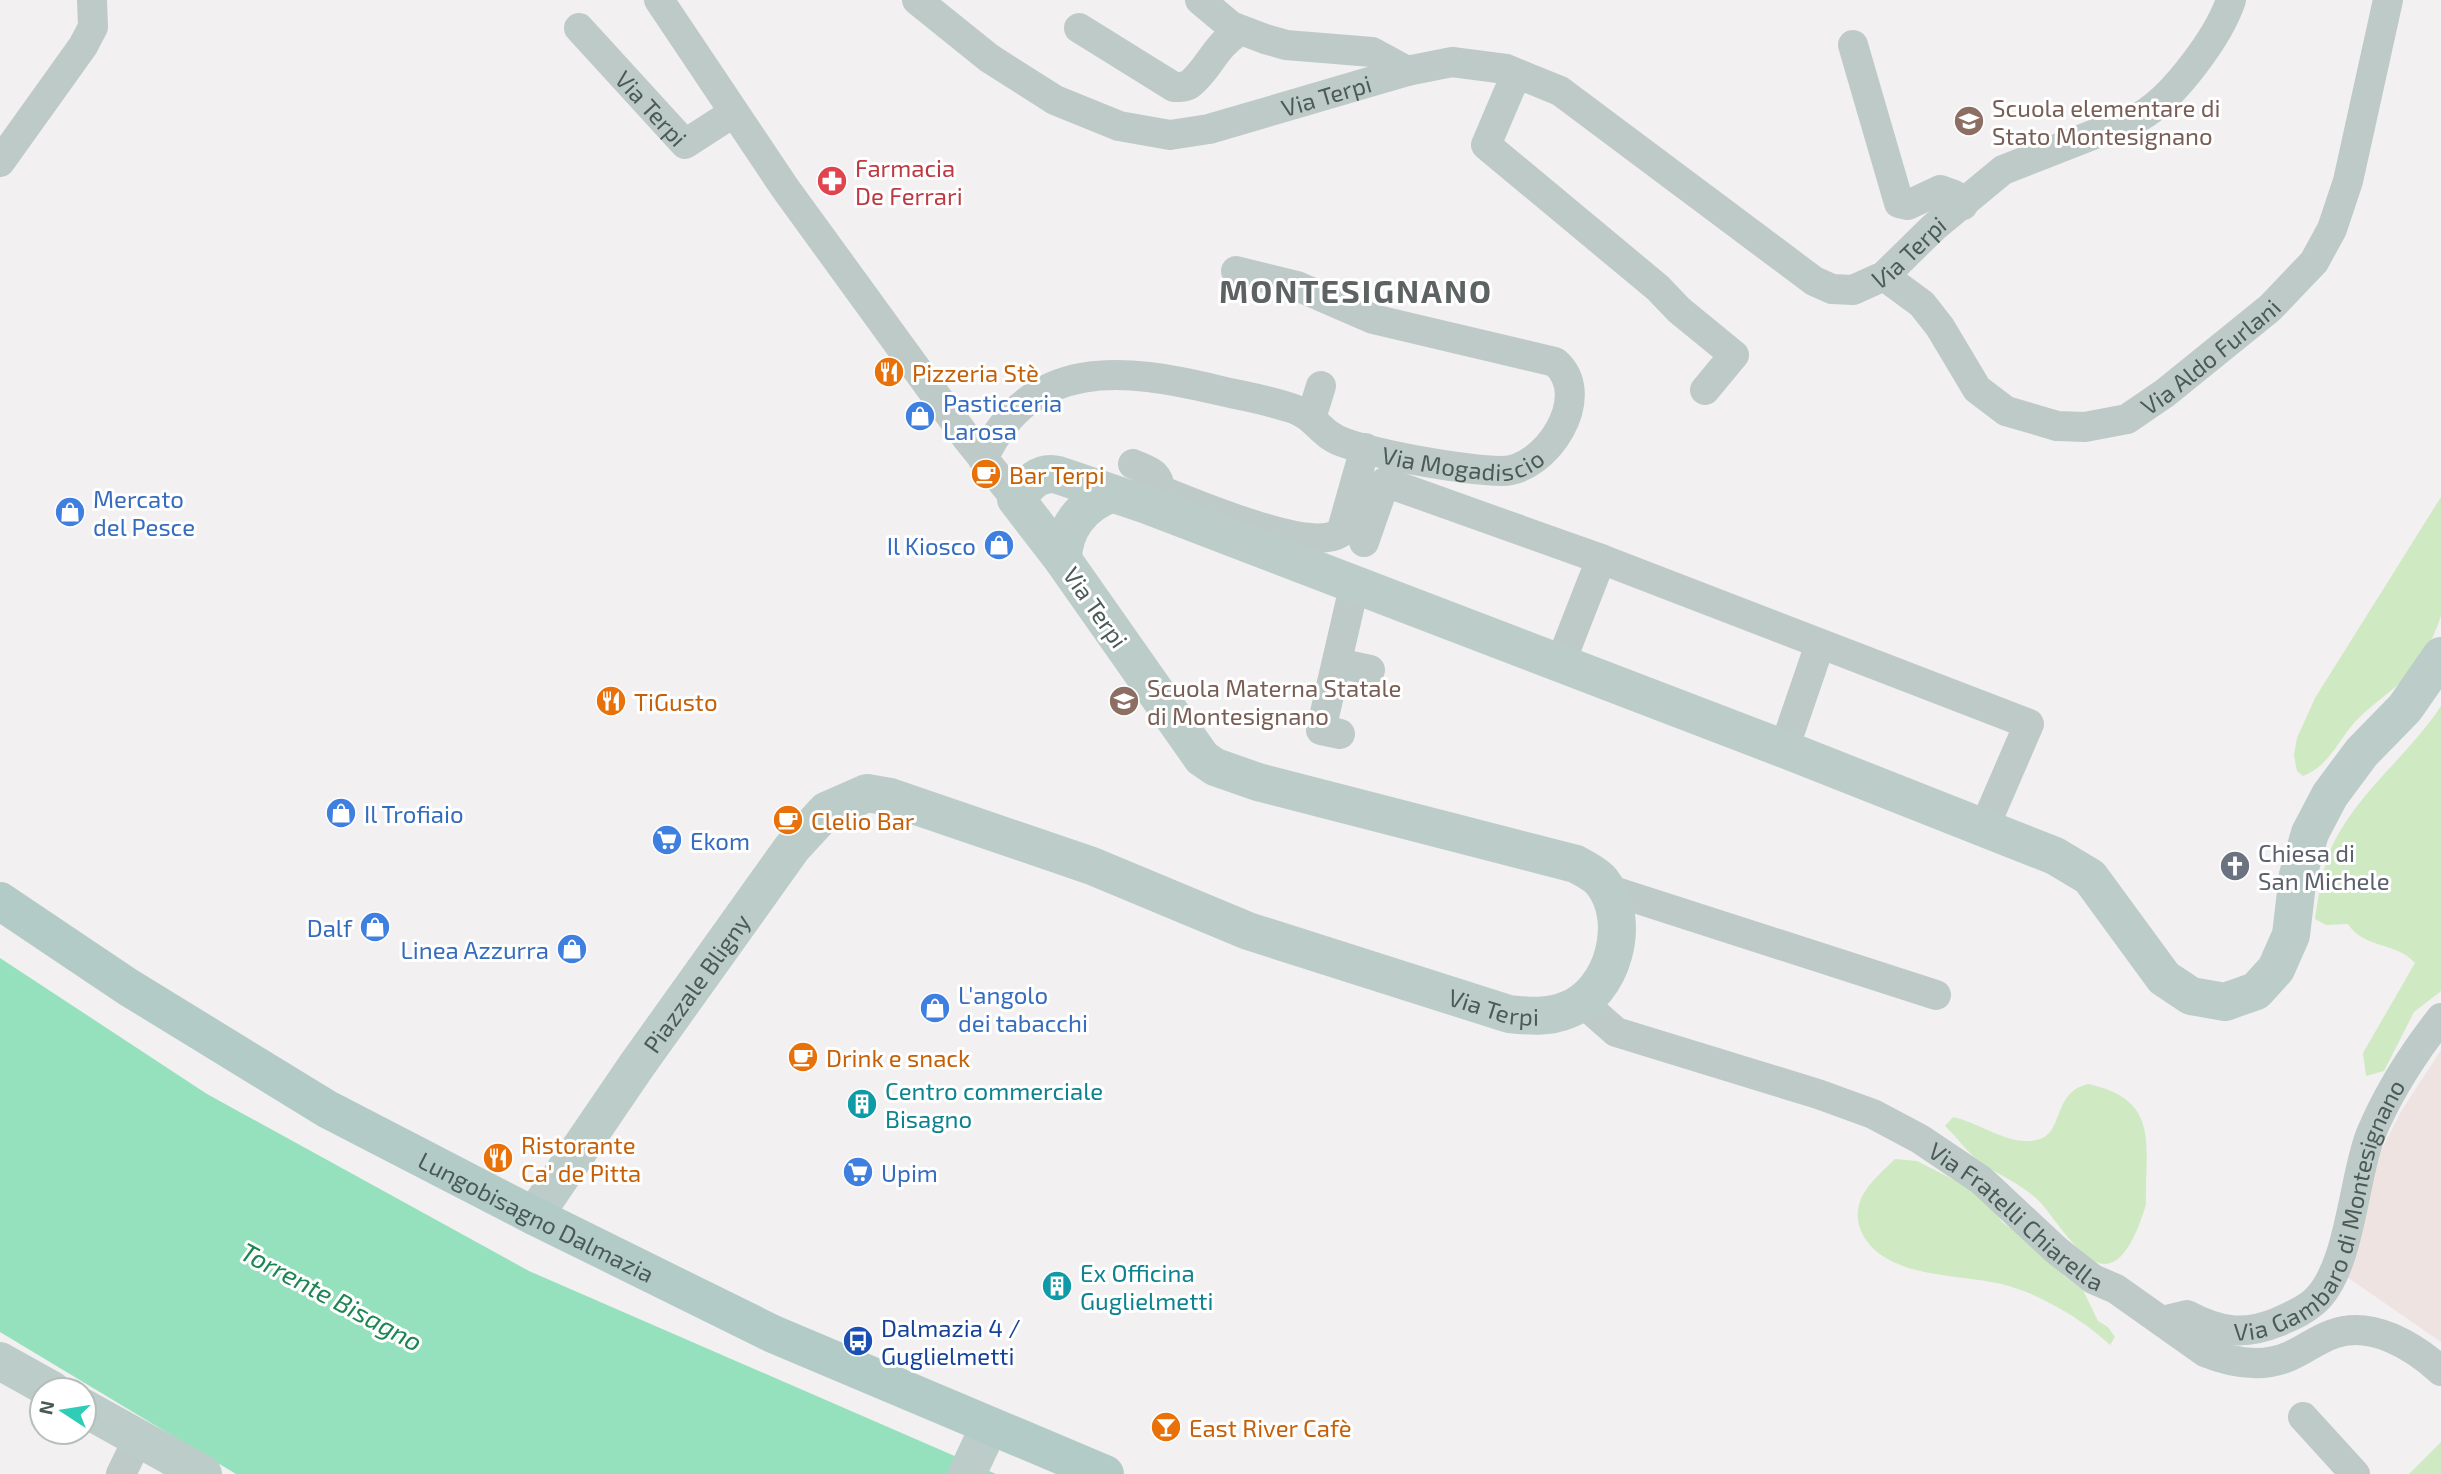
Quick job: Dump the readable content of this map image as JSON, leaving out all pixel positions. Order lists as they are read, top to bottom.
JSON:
{
  "streets": {
    "main road": ["Lungobisagno Dalmazia"],
    "street": [
      "Via Terpi",
      "Via Aldo Furlani",
      "Via Mogadiscio",
      "Piazzale Bligny",
      "Via Gambaro di Montesignano",
      "Via Fratelli Chiarella"
    ]
  },
  "crossings": [
    ["Via Terpi", "Via Aldo Furlani"],
    ["Via Terpi", "Via Mogadiscio"],
    ["Via Terpi", "Piazzale Bligny"],
    ["Via Terpi", "Via Fratelli Chiarella"],
    ["Piazzale Bligny", "Lungobisagno Dalmazia"],
    ["Via Gambaro di Montesignano", "Via Fratelli Chiarella"]
  ],
  "districts": ["MONTESIGNANO"],
  "water": ["Torrente Bisagno"],
  "places": {
    "school or university": ["Scuola elementare di Stato Montesignano", "Scuola Materna Statale di Montesignano"],
    "pharmacy": ["Farmacia De Ferrari"],
    "restaurant": ["Pizzeria Stè", "TiGusto", "Ristorante Ca' de Pitta"],
    "shop": [
      "Pasticceria Larosa",
      "Mercato del Pesce",
      "Il Kiosco",
      "Il Trofiaio",
      "Dalf",
      "Linea Azzurra",
      "L'angolo dei tabacchi"
    ],
    "cafe": ["Bar Terpi", "Clelio Bar", "Drink e snack"],
    "supermarket": ["Ekom", "Upim"],
    "church": ["Chiesa di San Michele"],
    "building": ["Centro commerciale Bisagno", "Ex Officina Guglielmetti"],
    "bus stop": ["Dalmazia 4 / Guglielmetti"],
    "bar": ["East River Cafè"]
  },
  "north": "left"
}
